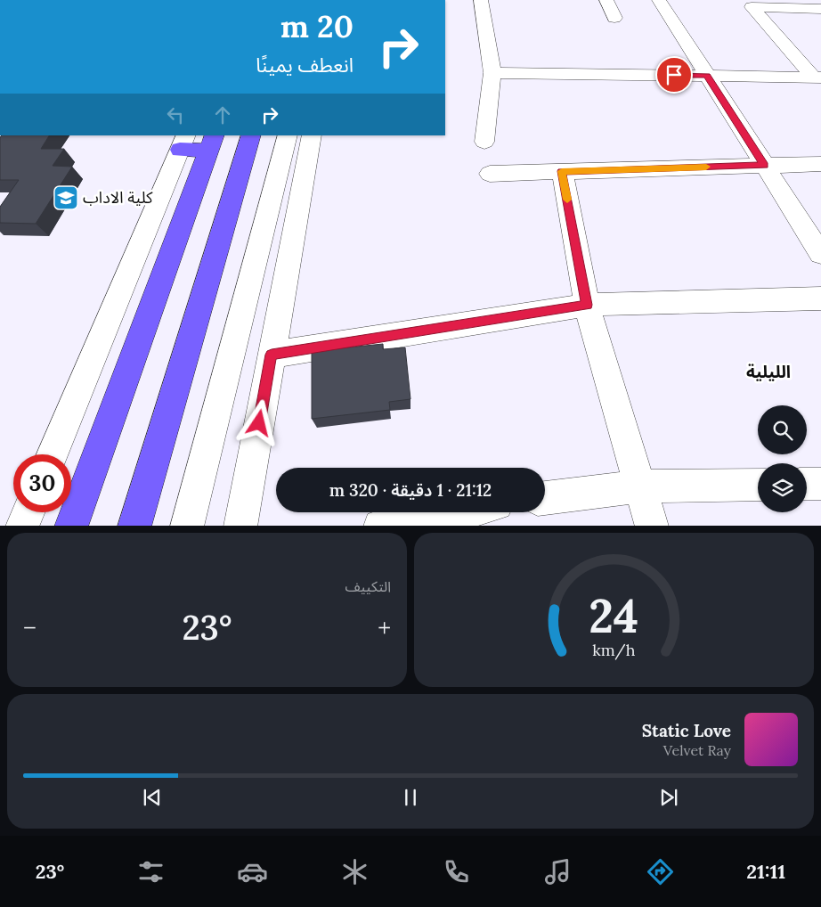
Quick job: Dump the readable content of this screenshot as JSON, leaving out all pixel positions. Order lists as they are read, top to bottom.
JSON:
{
  "districts": ["الليلية"],
  "places": {
    "school or university": ["كلية الاداب"]
  },
  "page": {
    "turn": ["20 m", "انعطف يمينًا"],
    "limit": "30",
    "trip": "21:12 · 1 دقيقة · 320 m",
    "tile": "التكييف",
    "heat": ["−", "23°", "+"],
    "song": ["Static Love", "Velvet Ray"],
    "tabs": ["21:11", "23°"],
    "gauge": ["24", "km/h"]
  }
}
